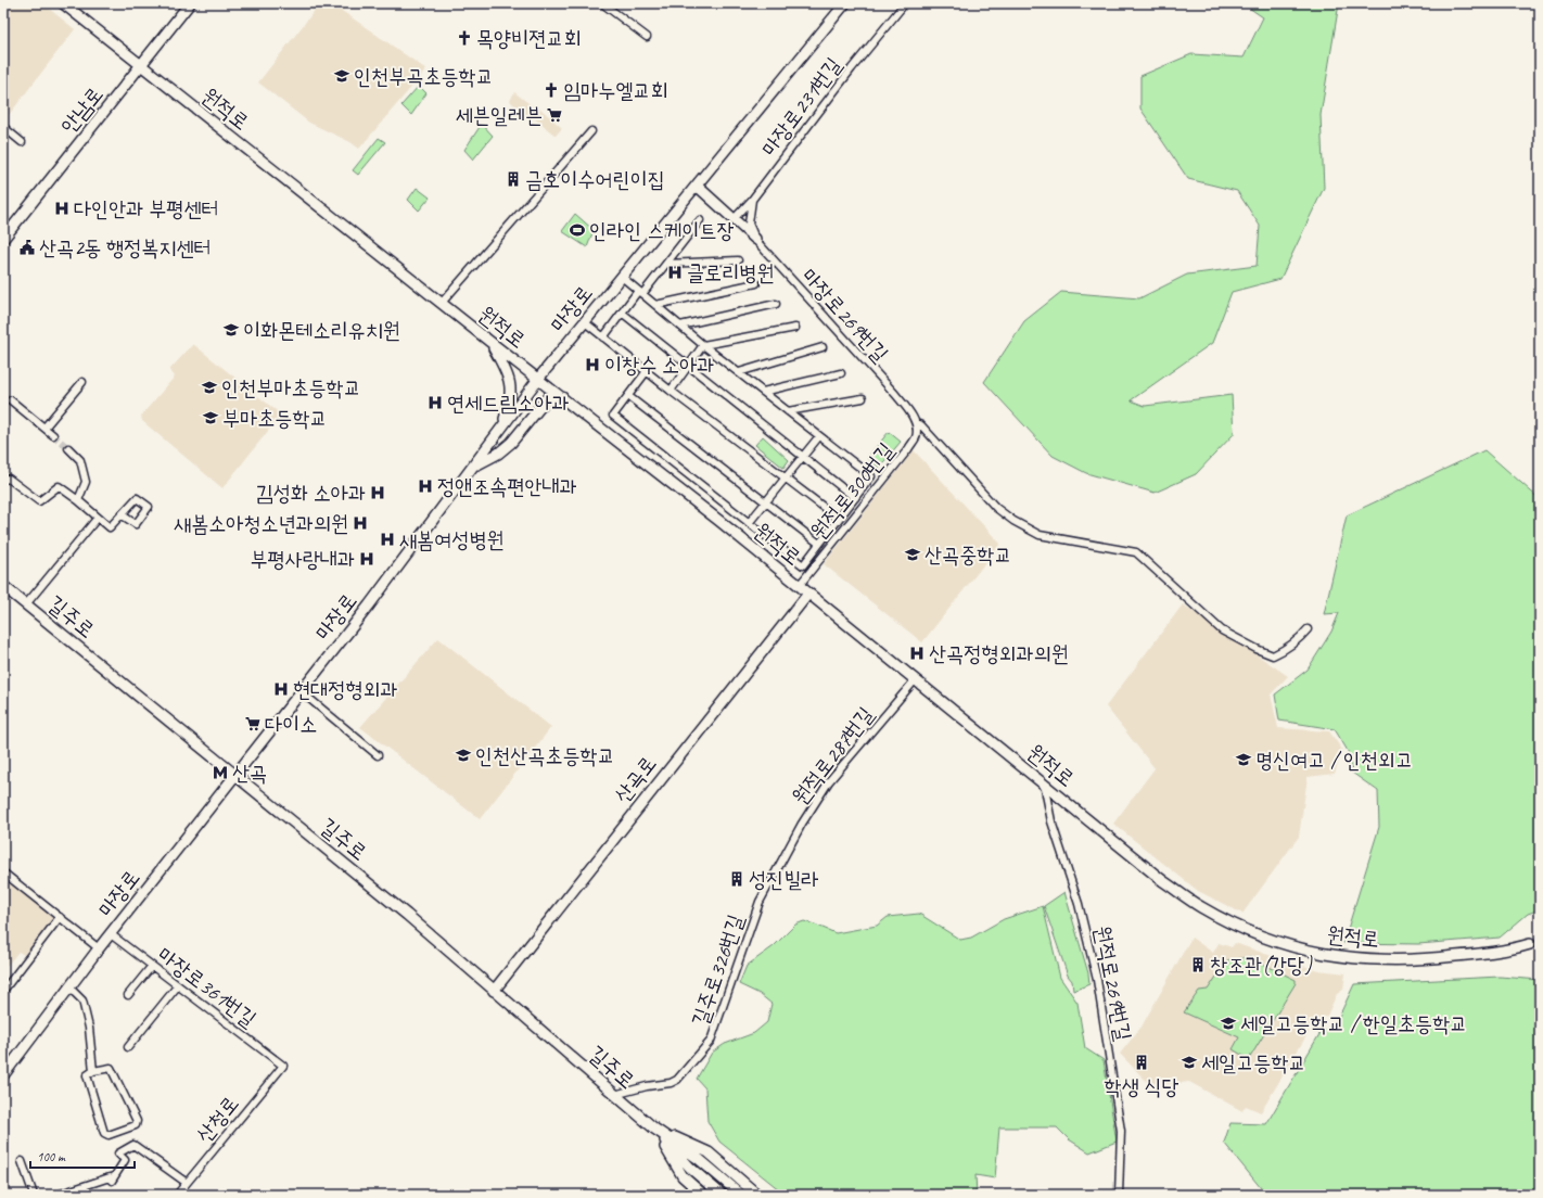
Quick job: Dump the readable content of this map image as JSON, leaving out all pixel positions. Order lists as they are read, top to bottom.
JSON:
{
  "streets": {
    "main road": [
      "원적로",
      "안남로",
      "마장로",
      "길주로",
      "산곡로"
    ],
    "street": [
      "마장로231번길",
      "마장로269번길",
      "원적로300번길",
      "원적로287번길",
      "길주로326번길",
      "원적로269번길",
      "마장로361번길",
      "산청로"
    ]
  },
  "crossings": [
    ["마장로231번길", "마장로269번길"],
    ["원적로", "안남로"],
    ["원적로", "마장로"],
    ["원적로", "원적로300번길"],
    ["원적로", "원적로287번길"],
    ["원적로", "산곡로"],
    ["원적로", "원적로269번길"],
    ["마장로", "길주로"],
    ["마장로", "마장로361번길"],
    ["마장로269번길", "원적로300번길"],
    ["길주로", "산곡로"],
    ["길주로", "길주로326번길"],
    ["원적로287번길", "길주로326번길"],
    ["마장로361번길", "산청로"]
  ],
  "places": {
    "church": ["목양비젼교회", "임마누엘교회"],
    "school or university": [
      "인천부곡초등학교",
      "이화몬테소리유치원",
      "인천부마초등학교",
      "부마초등학교",
      "산곡중학교",
      "인천산곡초등학교",
      "명신여고 / 인천외고",
      "세일고등학교 / 한일초등학교",
      "세일고등학교"
    ],
    "supermarket": ["세븐일레븐", "다이소"],
    "building": [
      "금호이수어린이집",
      "성진빌라",
      "창조관(강당)",
      "학생 식당"
    ],
    "hospital": [
      "다인안과 부평센터",
      "글로리병원",
      "이창수 소아과",
      "연세드림소아과",
      "정앤조속편안내과",
      "김성화 소아과",
      "새봄소아청소년과의원",
      "새봄여성병원",
      "부평사랑내과",
      "산곡정형외과의원",
      "현대정형외과"
    ],
    "sports": ["인라인 스케이트장"],
    "public building": ["산곡2동 행정복지센터"],
    "metro station": ["산곡"]
  },
  "scale_bar": "100 m"
}
